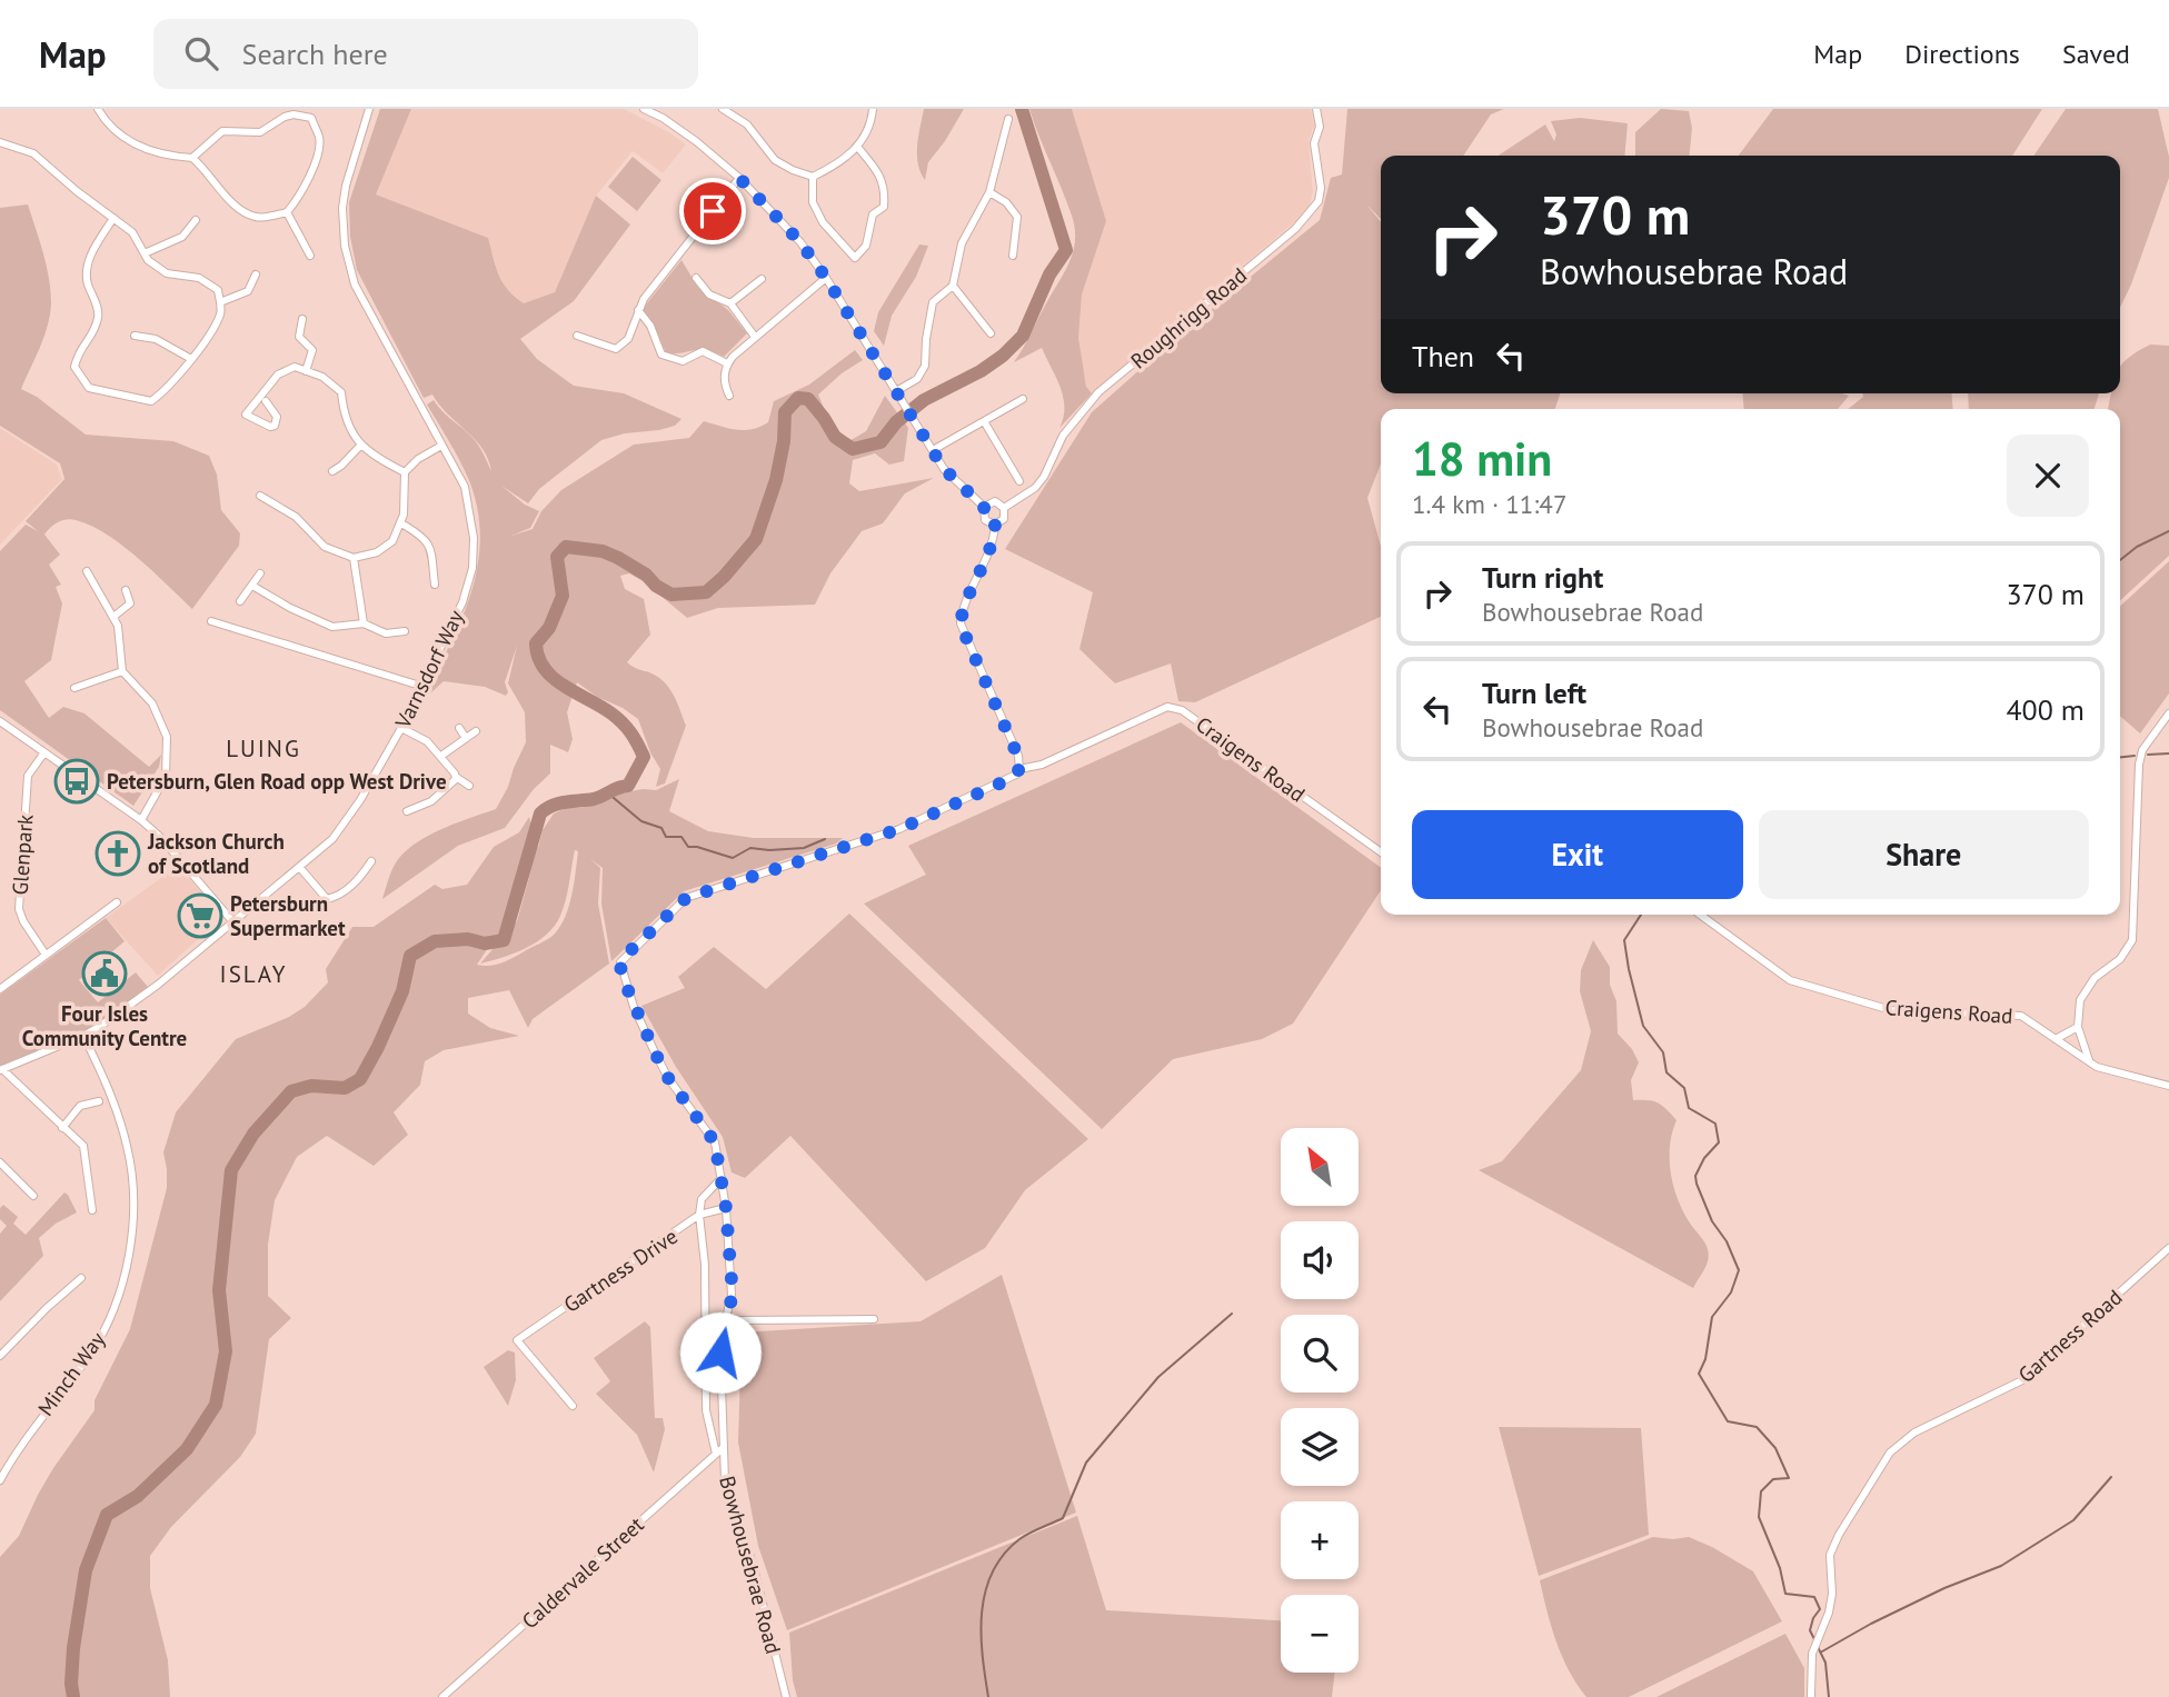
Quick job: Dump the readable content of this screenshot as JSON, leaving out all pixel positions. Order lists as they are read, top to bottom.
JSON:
{
  "streets": {
    "street": [
      "Roughrigg Road",
      "Varnsdorf Way",
      "Craigens Road",
      "Glenpark",
      "Gartness Drive",
      "Gartness Road",
      "Minch Way",
      "Bowhousebrae Road",
      "Caldervale Street"
    ]
  },
  "crossings": [
    ["Varnsdorf Way", "Minch Way"],
    ["Craigens Road", "Bowhousebrae Road"],
    ["Gartness Drive", "Bowhousebrae Road"],
    ["Bowhousebrae Road", "Caldervale Street"]
  ],
  "districts": ["LUING", "ISLAY"],
  "places": {
    "bus stop": ["Petersburn, Glen Road opp West Drive"],
    "church": ["Jackson Church of Scotland"],
    "supermarket": ["Petersburn Supermarket"],
    "public building": ["Four Isles Community Centre"]
  },
  "north": "top left",
  "page": {
    "header": "Map",
    "search": "Search here",
    "nav": ["Map", "Directions", "Saved"],
    "turn": ["370 m", "Bowhousebrae Road"],
    "then": "Then",
    "heading": ["18 min", "1.4 km · 11:47"],
    "list": [
      {
        "name": "Turn right",
        "note": "Bowhousebrae Road",
        "value": "370 m"
      },
      {
        "name": "Turn left",
        "note": "Bowhousebrae Road",
        "value": "400 m"
      }
    ],
    "buttons": ["Exit", "Share"],
    "map_buttons": ["+", "−"]
  }
}
